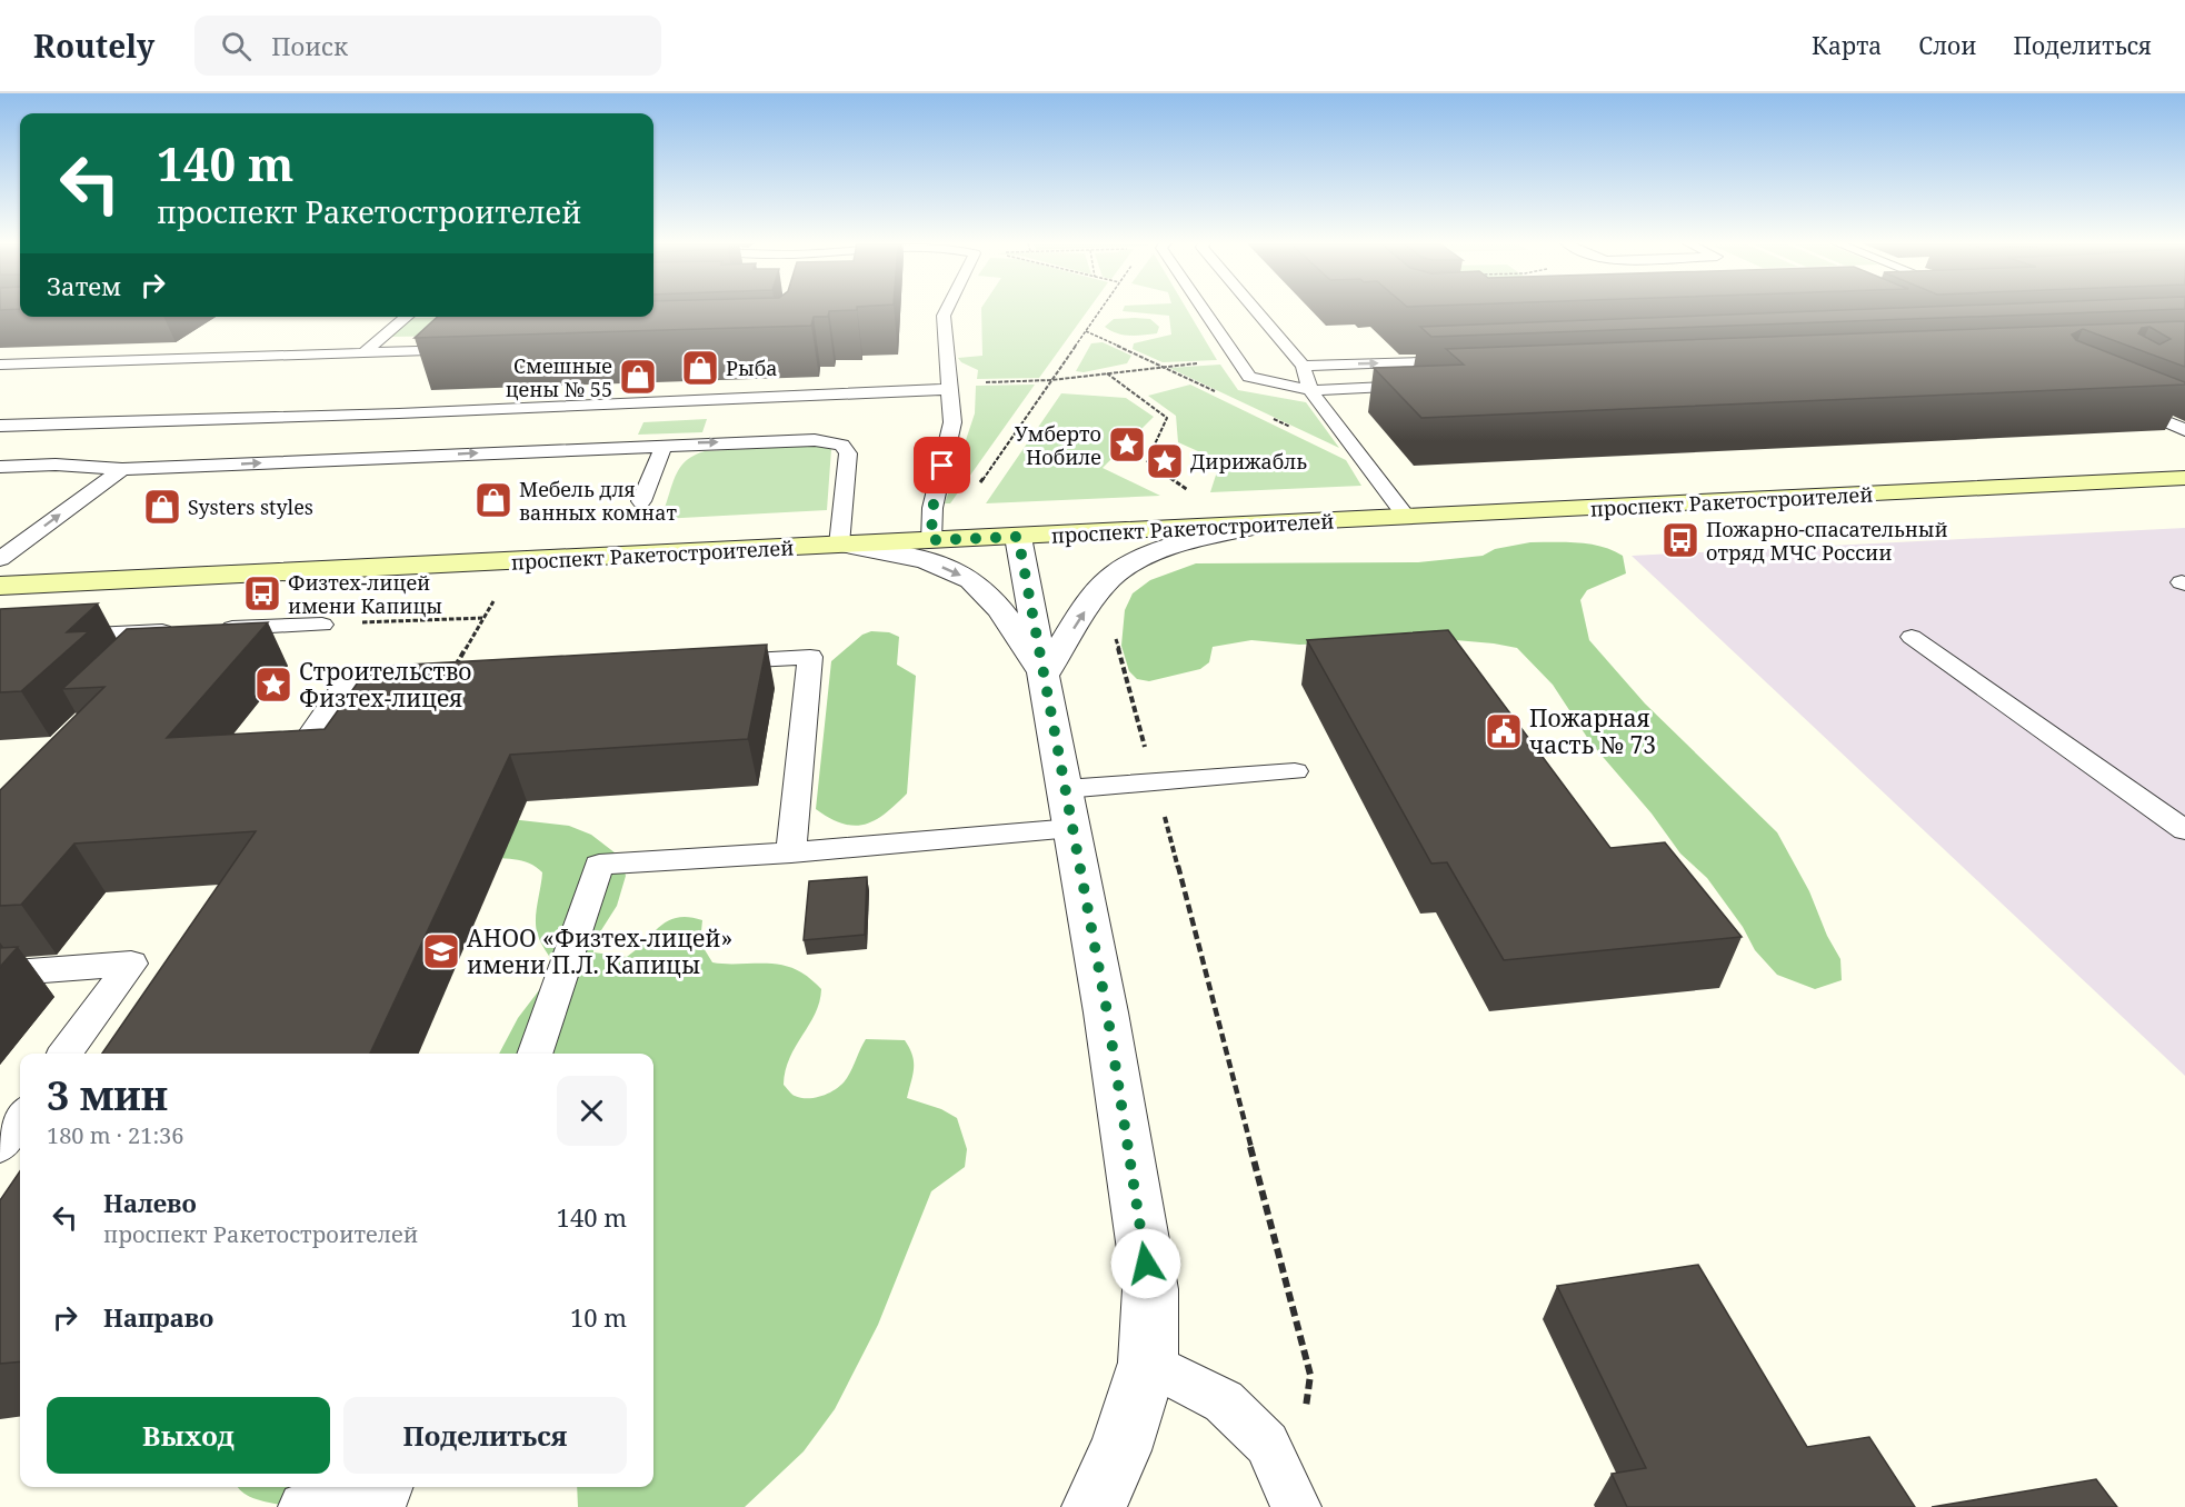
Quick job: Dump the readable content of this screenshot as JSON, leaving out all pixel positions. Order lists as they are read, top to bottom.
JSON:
{
  "streets": {
    "main road": ["проспект Ракетостроителей"]
  },
  "places": {
    "shop": [
      "Рыба",
      "Смешные цены № 55",
      "Мебель для ванных комнат",
      "Systers styles"
    ],
    "place": ["Умберто Нобиле", "Дирижабль", "Строительство Физтех-лицея"],
    "bus stop": ["Пожарно-спасательный отряд МЧС России", "Физтех-лицей имени Капицы"],
    "public building": ["Пожарная часть № 73"],
    "school or university": ["АНОО «Физтех-лицей» имени П.Л. Капицы"]
  },
  "page": {
    "header": "Routely",
    "search": "Поиск",
    "nav": ["Карта", "Слои", "Поделиться"],
    "turn": ["140 m", "проспект Ракетостроителей"],
    "then": "Затем",
    "heading": ["3 мин", "180 m · 21:36"],
    "list": [
      {
        "name": "Налево",
        "note": "проспект Ракетостроителей",
        "value": "140 m"
      },
      {
        "name": "Направо",
        "value": "10 m"
      }
    ],
    "buttons": ["Выход", "Поделиться"]
  }
}
